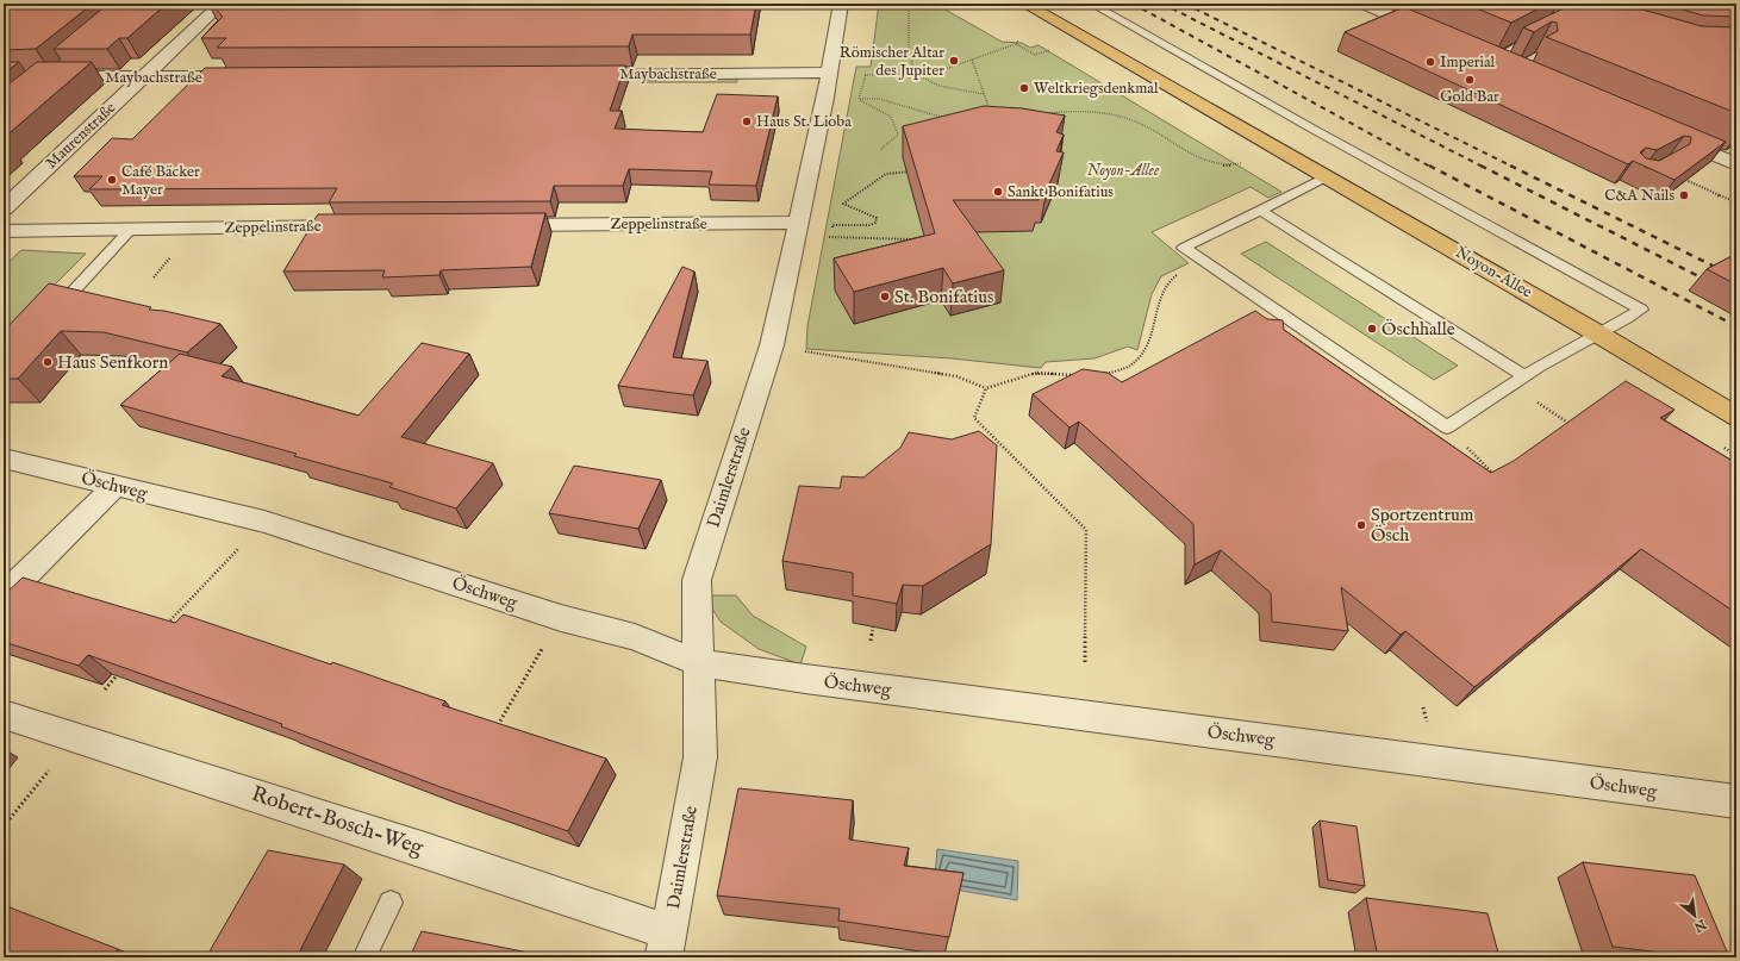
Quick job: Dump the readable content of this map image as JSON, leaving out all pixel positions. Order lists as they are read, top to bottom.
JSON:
{
  "streets": {
    "main road": ["Noyon-Allee"],
    "street": [
      "Maybachstraße",
      "Maurenstraße",
      "Zeppelinstraße",
      "Daimlerstraße",
      "Öschweg",
      "Robert-Bosch-Weg"
    ]
  },
  "crossings": [
    ["Maybachstraße", "Maurenstraße"],
    ["Maybachstraße", "Daimlerstraße"],
    ["Zeppelinstraße", "Daimlerstraße"],
    ["Daimlerstraße", "Öschweg"],
    ["Daimlerstraße", "Robert-Bosch-Weg"]
  ],
  "parks": ["Noyon-Allee"],
  "places": [
    "Römischer Altar des Jupiter",
    "Imperial",
    "Gold Bar",
    "Weltkriegsdenkmal",
    "Haus St. Lioba",
    "Café Bäcker Mayer",
    "Sankt Bonifatius",
    "C&A Nails",
    "St. Bonifatius",
    "Öschhalle",
    "Haus Senfkorn",
    "Sportzentrum Ösch"
  ],
  "north": "bottom right"
}
